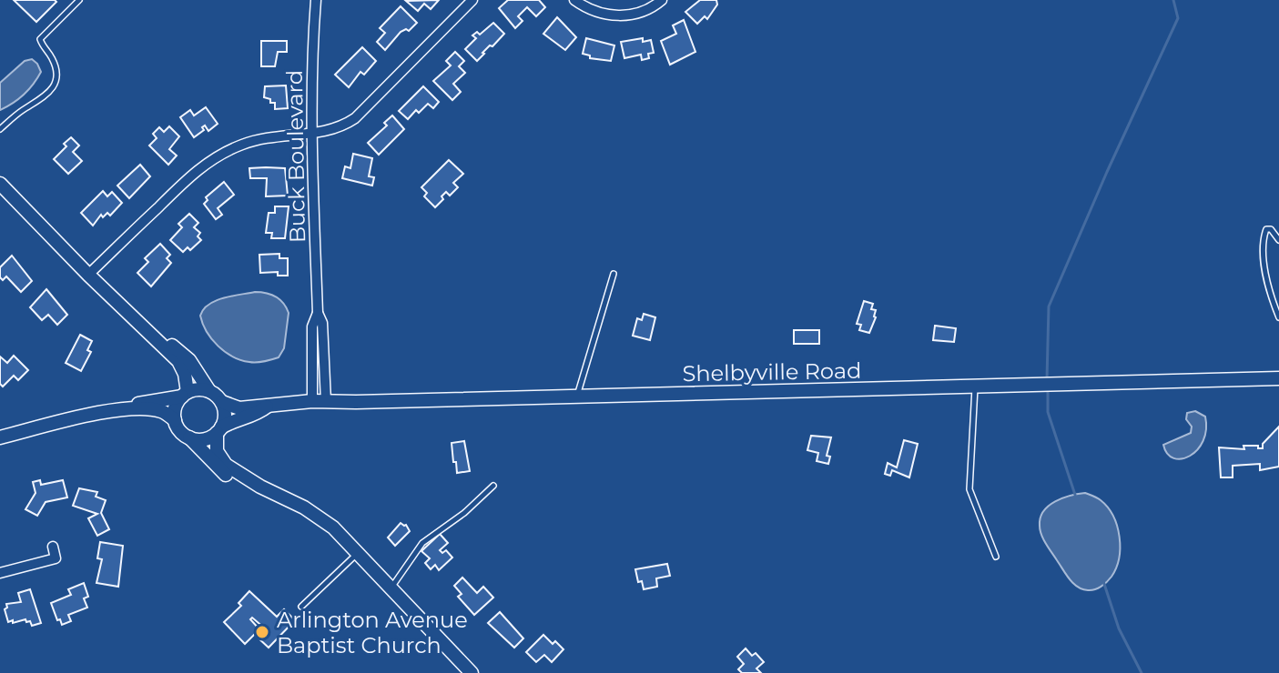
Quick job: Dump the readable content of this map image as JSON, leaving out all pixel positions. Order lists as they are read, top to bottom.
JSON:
{
  "streets": {
    "main road": ["Shelbyville Road"],
    "street": ["Buck Boulevard"]
  },
  "crossings": [
    ["Buck Boulevard", "Shelbyville Road"]
  ],
  "places": ["Arlington Avenue Baptist Church"]
}
